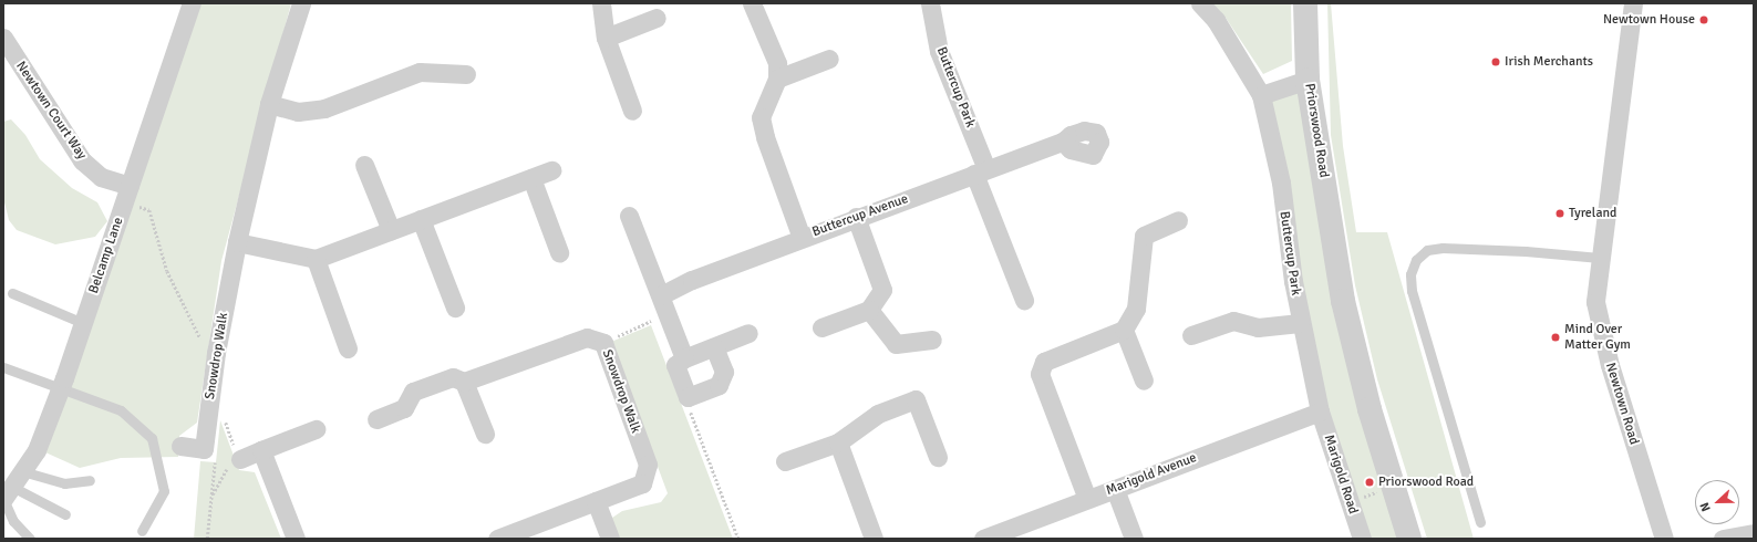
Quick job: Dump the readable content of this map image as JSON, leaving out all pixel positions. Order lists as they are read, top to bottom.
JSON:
{
  "streets": {
    "street": [
      "Buttercup Park",
      "Newtown Court Way",
      "Priorswood Road",
      "Buttercup Avenue",
      "Belcamp Lane",
      "Snowdrop Walk",
      "Newtown Road",
      "Marigold Avenue",
      "Marigold Road"
    ]
  },
  "crossings": [
    ["Buttercup Park", "Buttercup Avenue"],
    ["Buttercup Park", "Marigold Avenue"],
    ["Buttercup Park", "Marigold Road"],
    ["Newtown Court Way", "Belcamp Lane"],
    ["Marigold Avenue", "Marigold Road"]
  ],
  "places": [
    "Newtown House",
    "Irish Merchants",
    "Tyreland",
    "Mind Over Matter Gym",
    "Priorswood Road"
  ],
  "north": "left"
}
